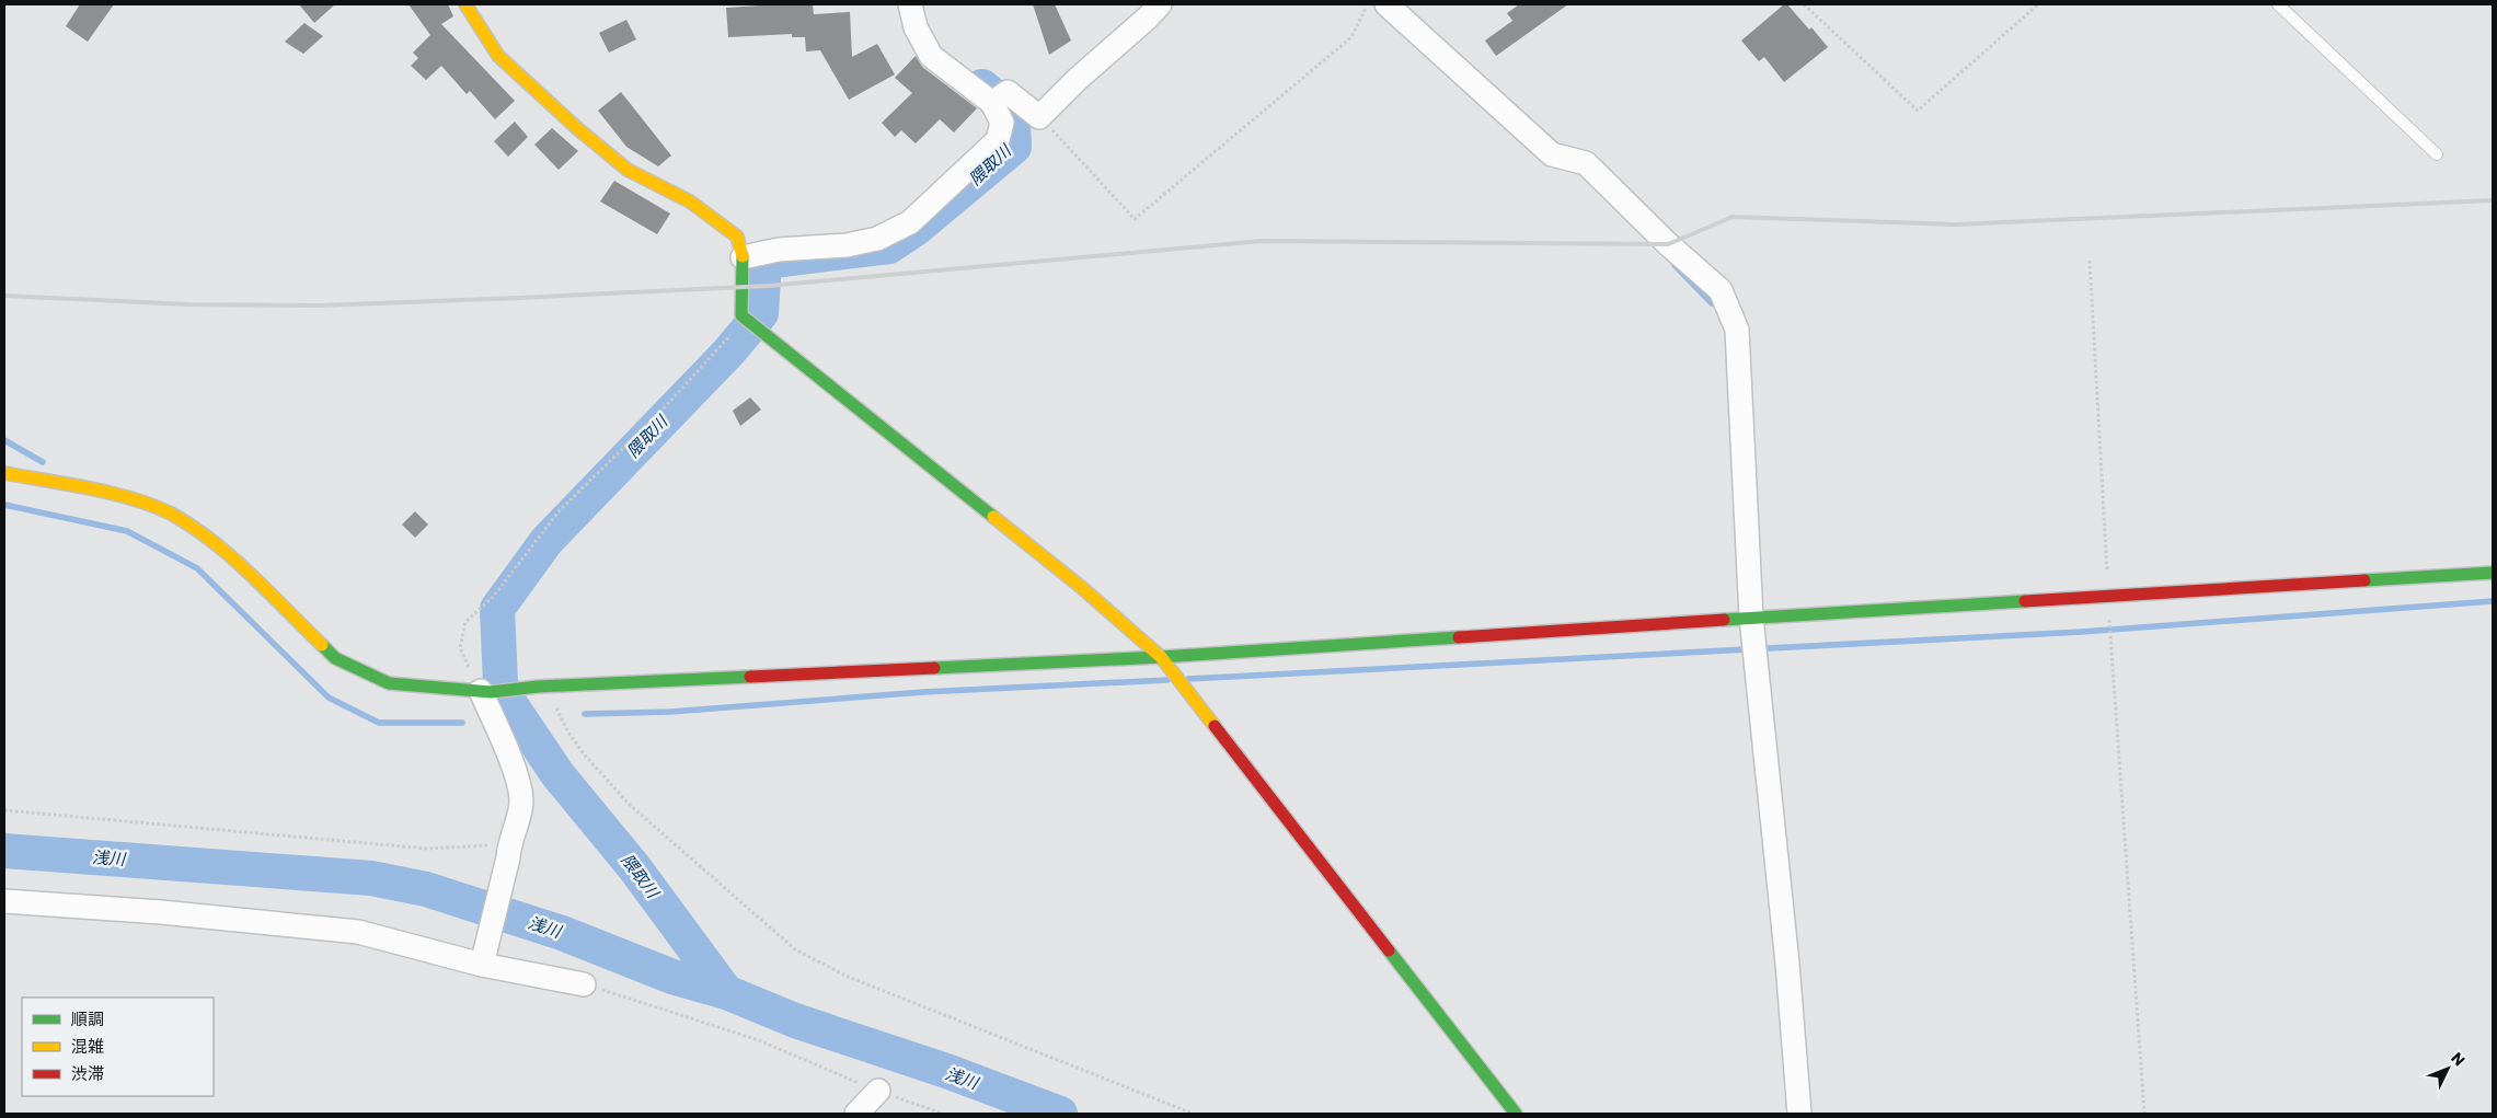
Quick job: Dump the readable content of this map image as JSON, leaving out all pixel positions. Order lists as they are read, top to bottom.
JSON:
{
  "water": ["隈取川", "浅川"],
  "legend": ["順調", "混雑", "渋滞"],
  "north": "top right"
}
